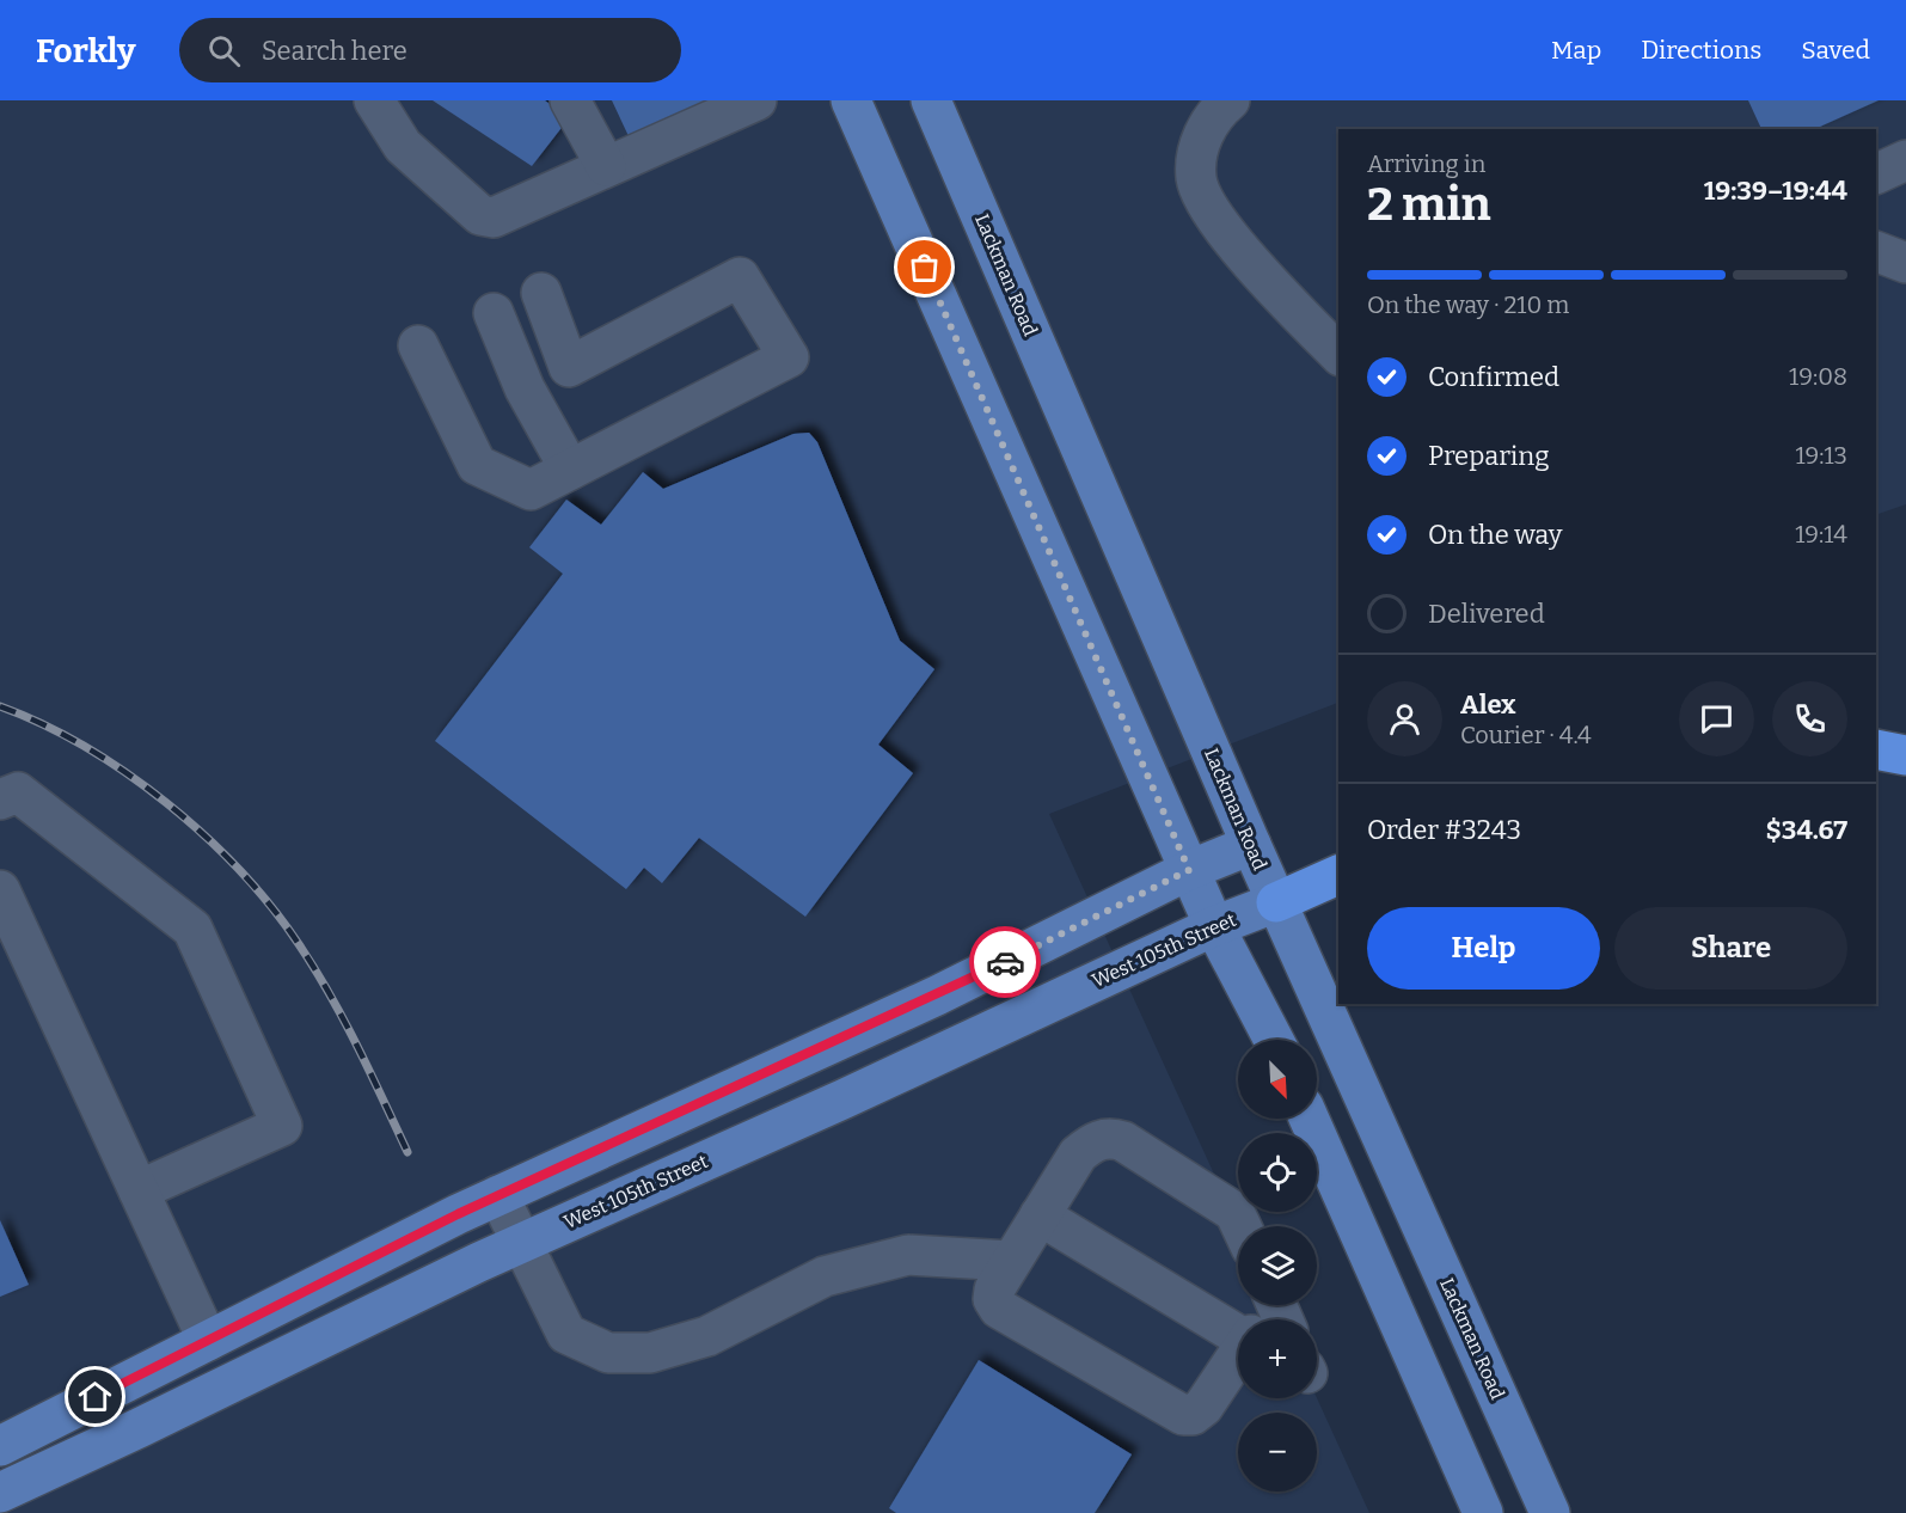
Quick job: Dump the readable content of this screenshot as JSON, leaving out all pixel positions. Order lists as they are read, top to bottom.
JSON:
{
  "streets": {
    "main road": ["Lackman Road", "West 105th Street"]
  },
  "crossings": [
    ["Lackman Road", "West 105th Street"]
  ],
  "north": "bottom right",
  "page": {
    "header": "Forkly",
    "search": "Search here",
    "nav": ["Map", "Directions", "Saved"],
    "heading": ["2 min", "Arriving in", "19:39–19:44"],
    "panel": [
      "Alex",
      "Courier · 4.4",
      "Order #3243",
      "$34.67"
    ],
    "bar": "On the way · 210 m",
    "list": [
      ["Confirmed", "19:08"],
      ["Preparing", "19:13"],
      ["On the way", "19:14"],
      "Delivered"
    ],
    "buttons": ["Help", "Share"],
    "map_buttons": ["+", "−"]
  }
}
